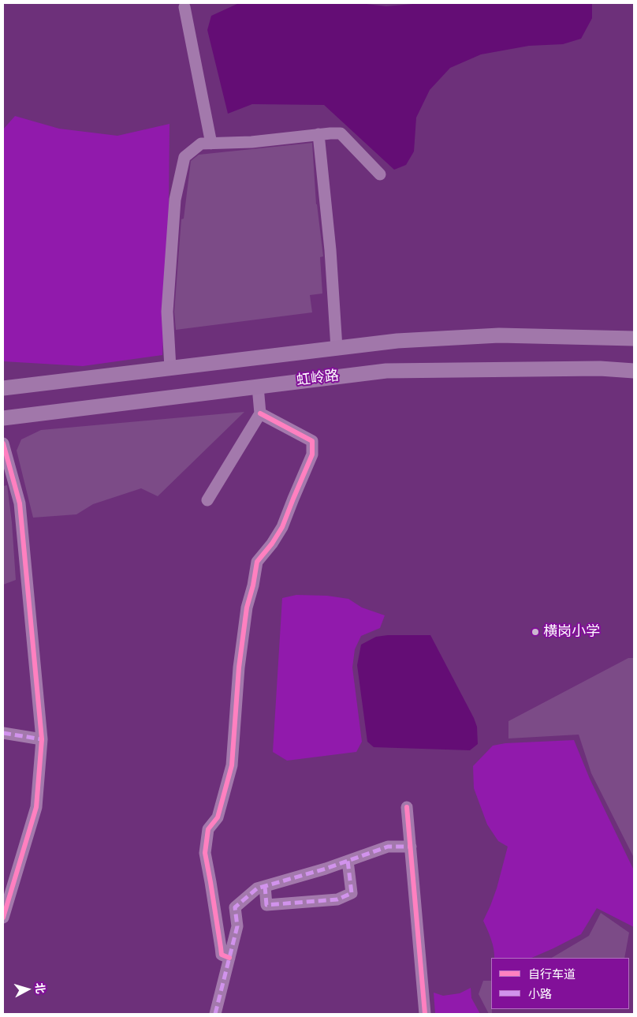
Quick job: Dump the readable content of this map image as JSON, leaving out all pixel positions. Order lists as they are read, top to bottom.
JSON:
{
  "streets": {
    "main road": ["虹岭路"]
  },
  "places": ["横岗小学"],
  "legend": ["自行车道", "小路"],
  "north": "right"
}
